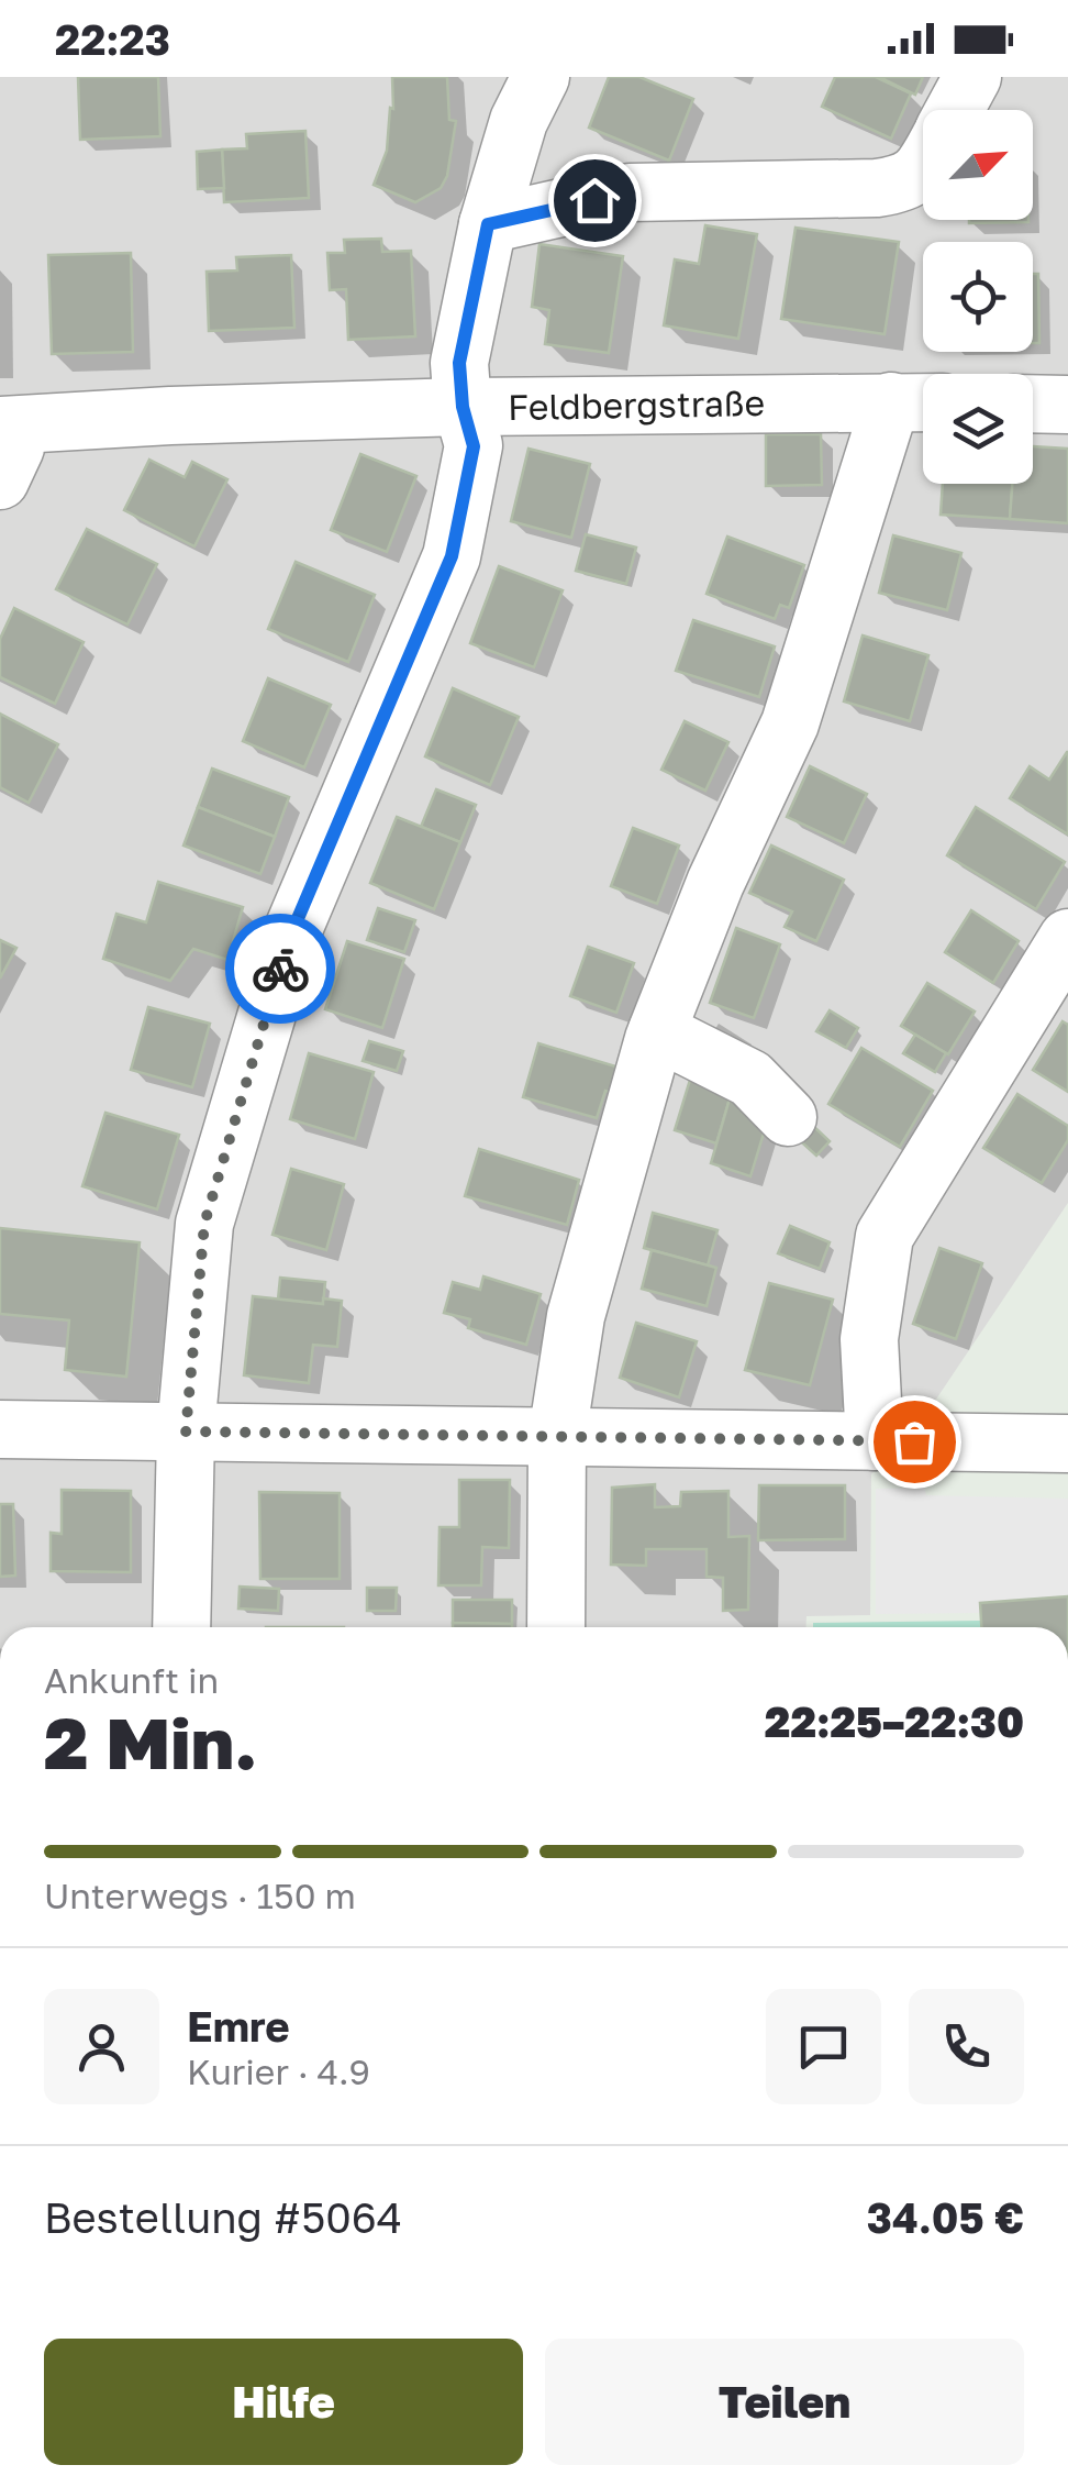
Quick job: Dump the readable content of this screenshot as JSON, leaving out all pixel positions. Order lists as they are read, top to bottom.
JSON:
{
  "streets": {
    "street": ["Feldbergstraße"]
  },
  "north": "top right",
  "page": {
    "status": "22:23",
    "heading": ["2 Min.", "Ankunft in", "22:25–22:30"],
    "panel": [
      "Emre",
      "Kurier · 4.9",
      "Bestellung #5064",
      "34.05 €"
    ],
    "bar": "Unterwegs · 150 m",
    "buttons": ["Hilfe", "Teilen"]
  }
}
